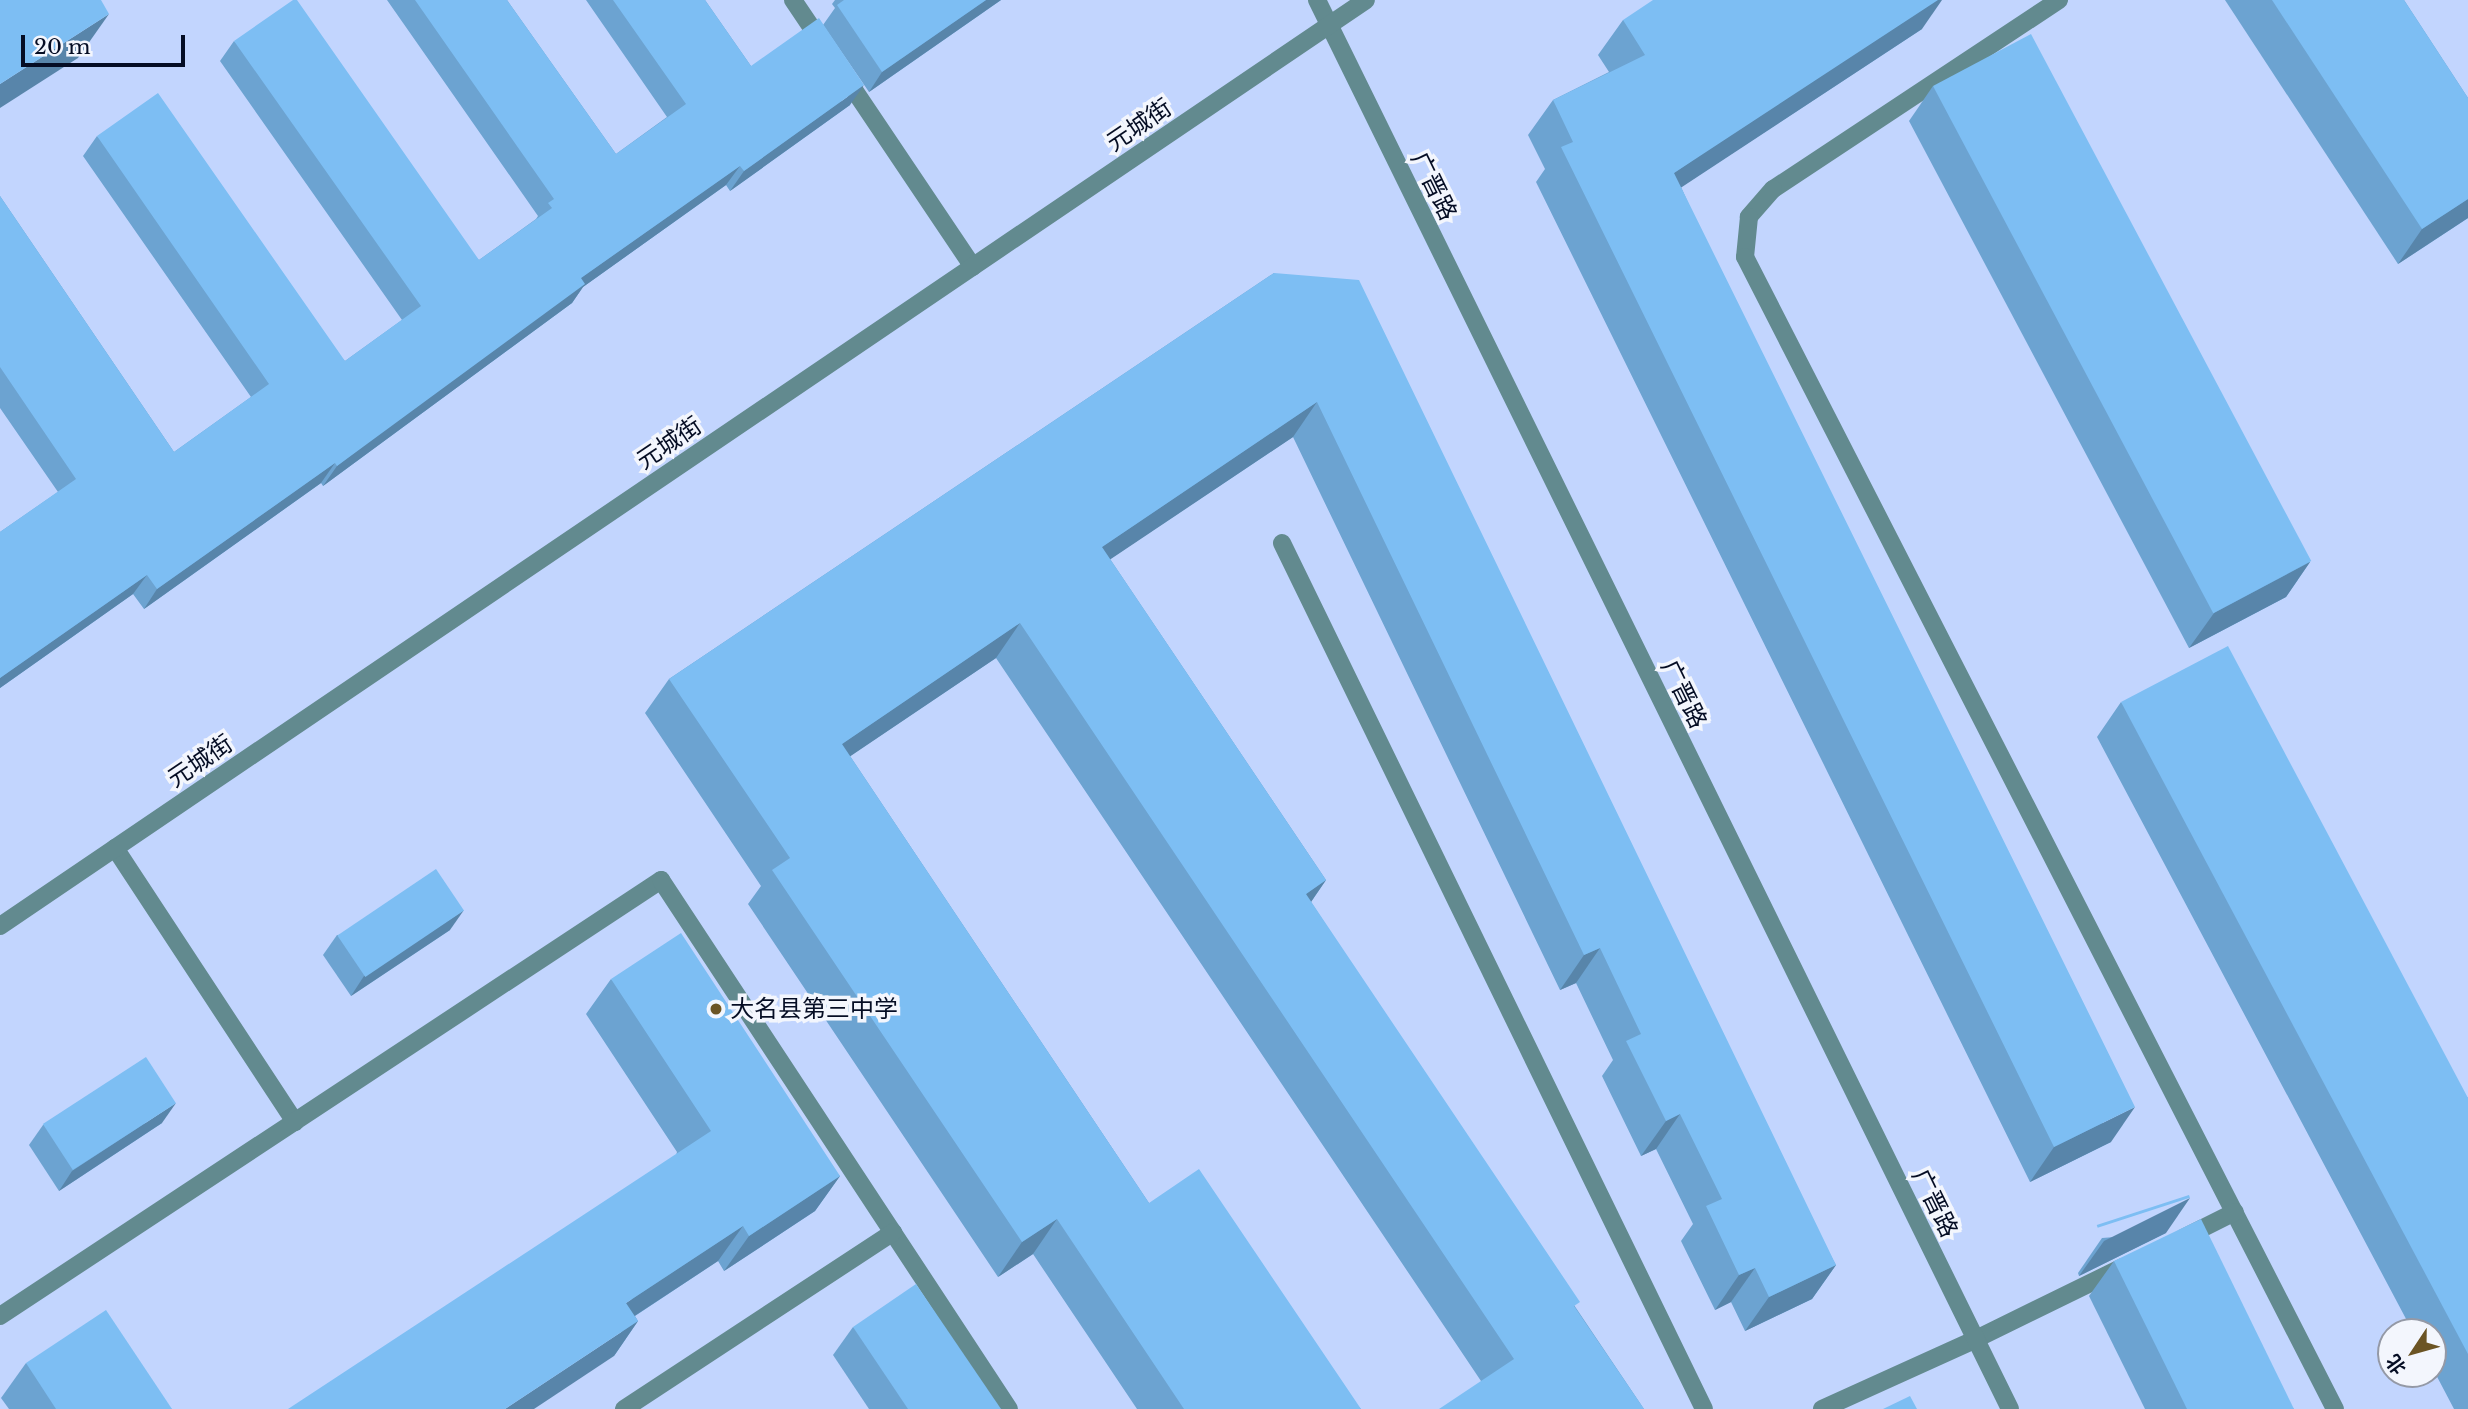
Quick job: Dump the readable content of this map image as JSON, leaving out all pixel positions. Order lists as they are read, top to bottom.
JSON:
{
  "streets": {
    "street": ["元城街", "广晋路"]
  },
  "crossings": [
    ["元城街", "广晋路"]
  ],
  "places": ["大名县第三中学"],
  "scale_bar": "20 m",
  "north": "bottom left"
}
